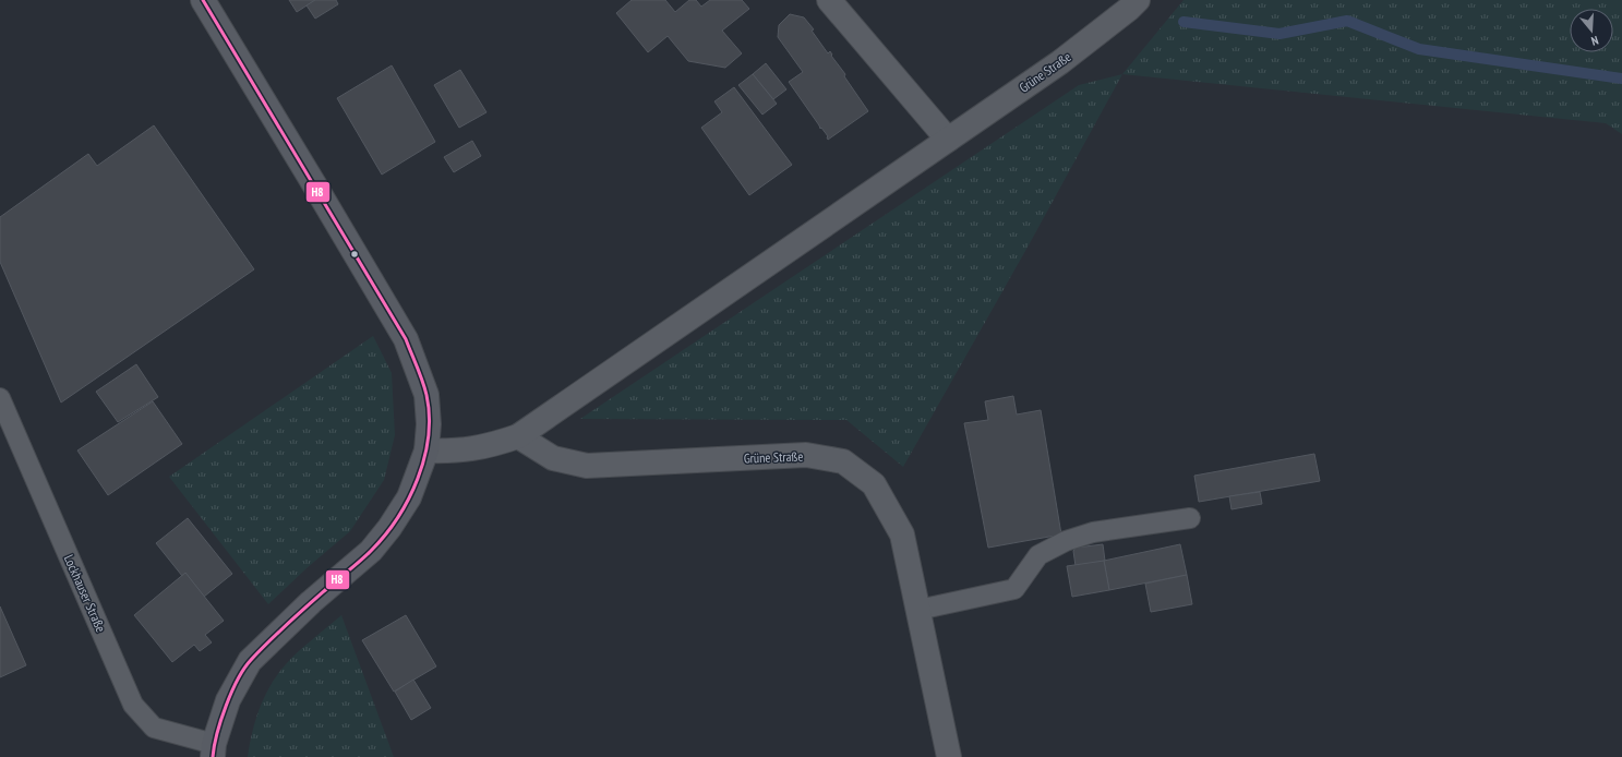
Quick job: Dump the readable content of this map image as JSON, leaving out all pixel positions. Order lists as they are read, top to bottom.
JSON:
{
  "streets": {
    "street": ["Grüne Straße", "Lockhauser Straße"]
  },
  "crossings": [
    ["Grüne Straße", "Lockhauser Straße"]
  ],
  "lines": ["transit line H8"],
  "north": "bottom"
}
